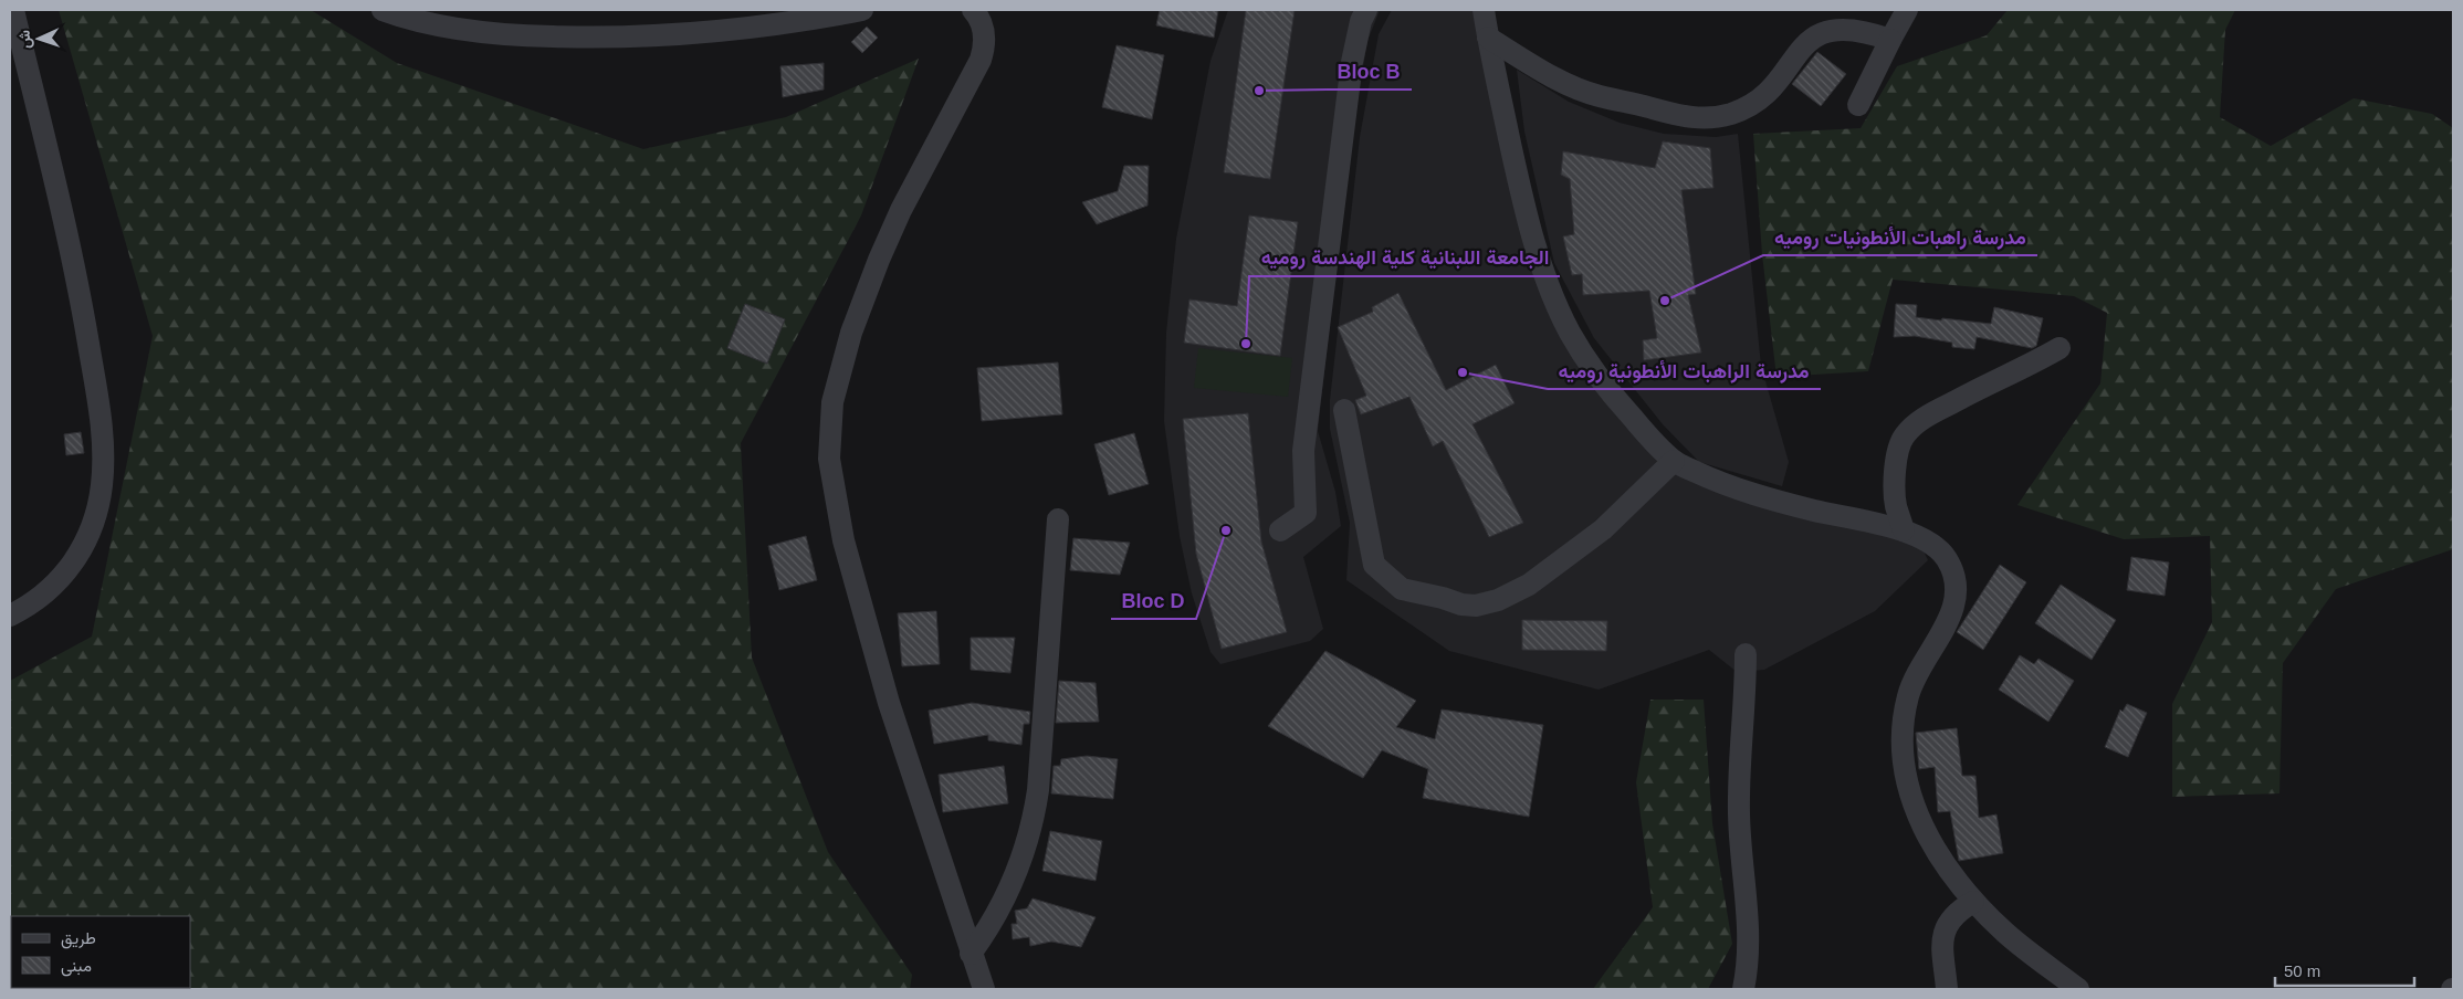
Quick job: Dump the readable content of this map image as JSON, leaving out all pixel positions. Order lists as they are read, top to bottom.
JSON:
{
  "places": [
    "Bloc B",
    "مدرسة راهبات الأنطونيات روميه",
    "الجامعة اللبنانية كلية الهندسة روميه",
    "مدرسة الراهبات الأنطونية روميه",
    "Bloc D"
  ],
  "legend": ["طريق", "مبنى"],
  "scale_bar": "50 m",
  "north": "left"
}
